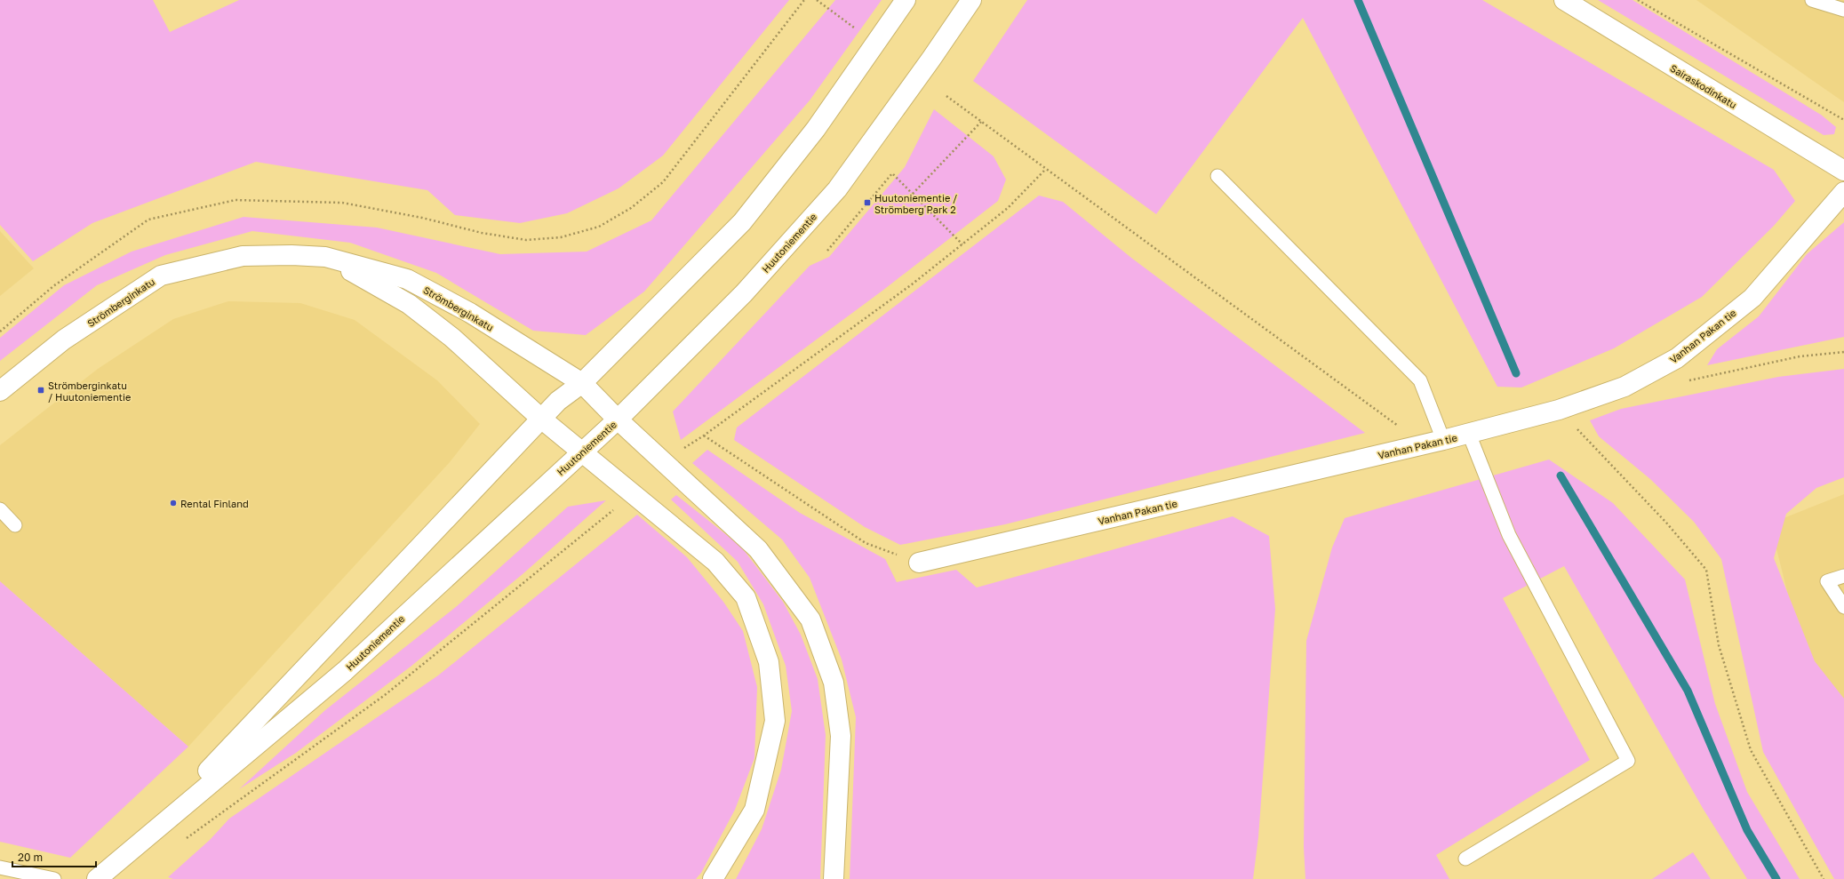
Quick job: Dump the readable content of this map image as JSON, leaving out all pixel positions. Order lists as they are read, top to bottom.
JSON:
{
  "streets": {
    "main road": [
      "Sairaskodinkatu",
      "Huutoniementie",
      "Strömberginkatu",
      "Vanhan Pakan tie"
    ]
  },
  "crossings": [
    ["Huutoniementie", "Strömberginkatu"]
  ],
  "places": {
    "transit": ["Huutoniementie / Strömberg Park 2", "Strömberginkatu / Huutoniementie"],
    "other": ["Rental Finland"]
  },
  "scale_bar": "20 m"
}
